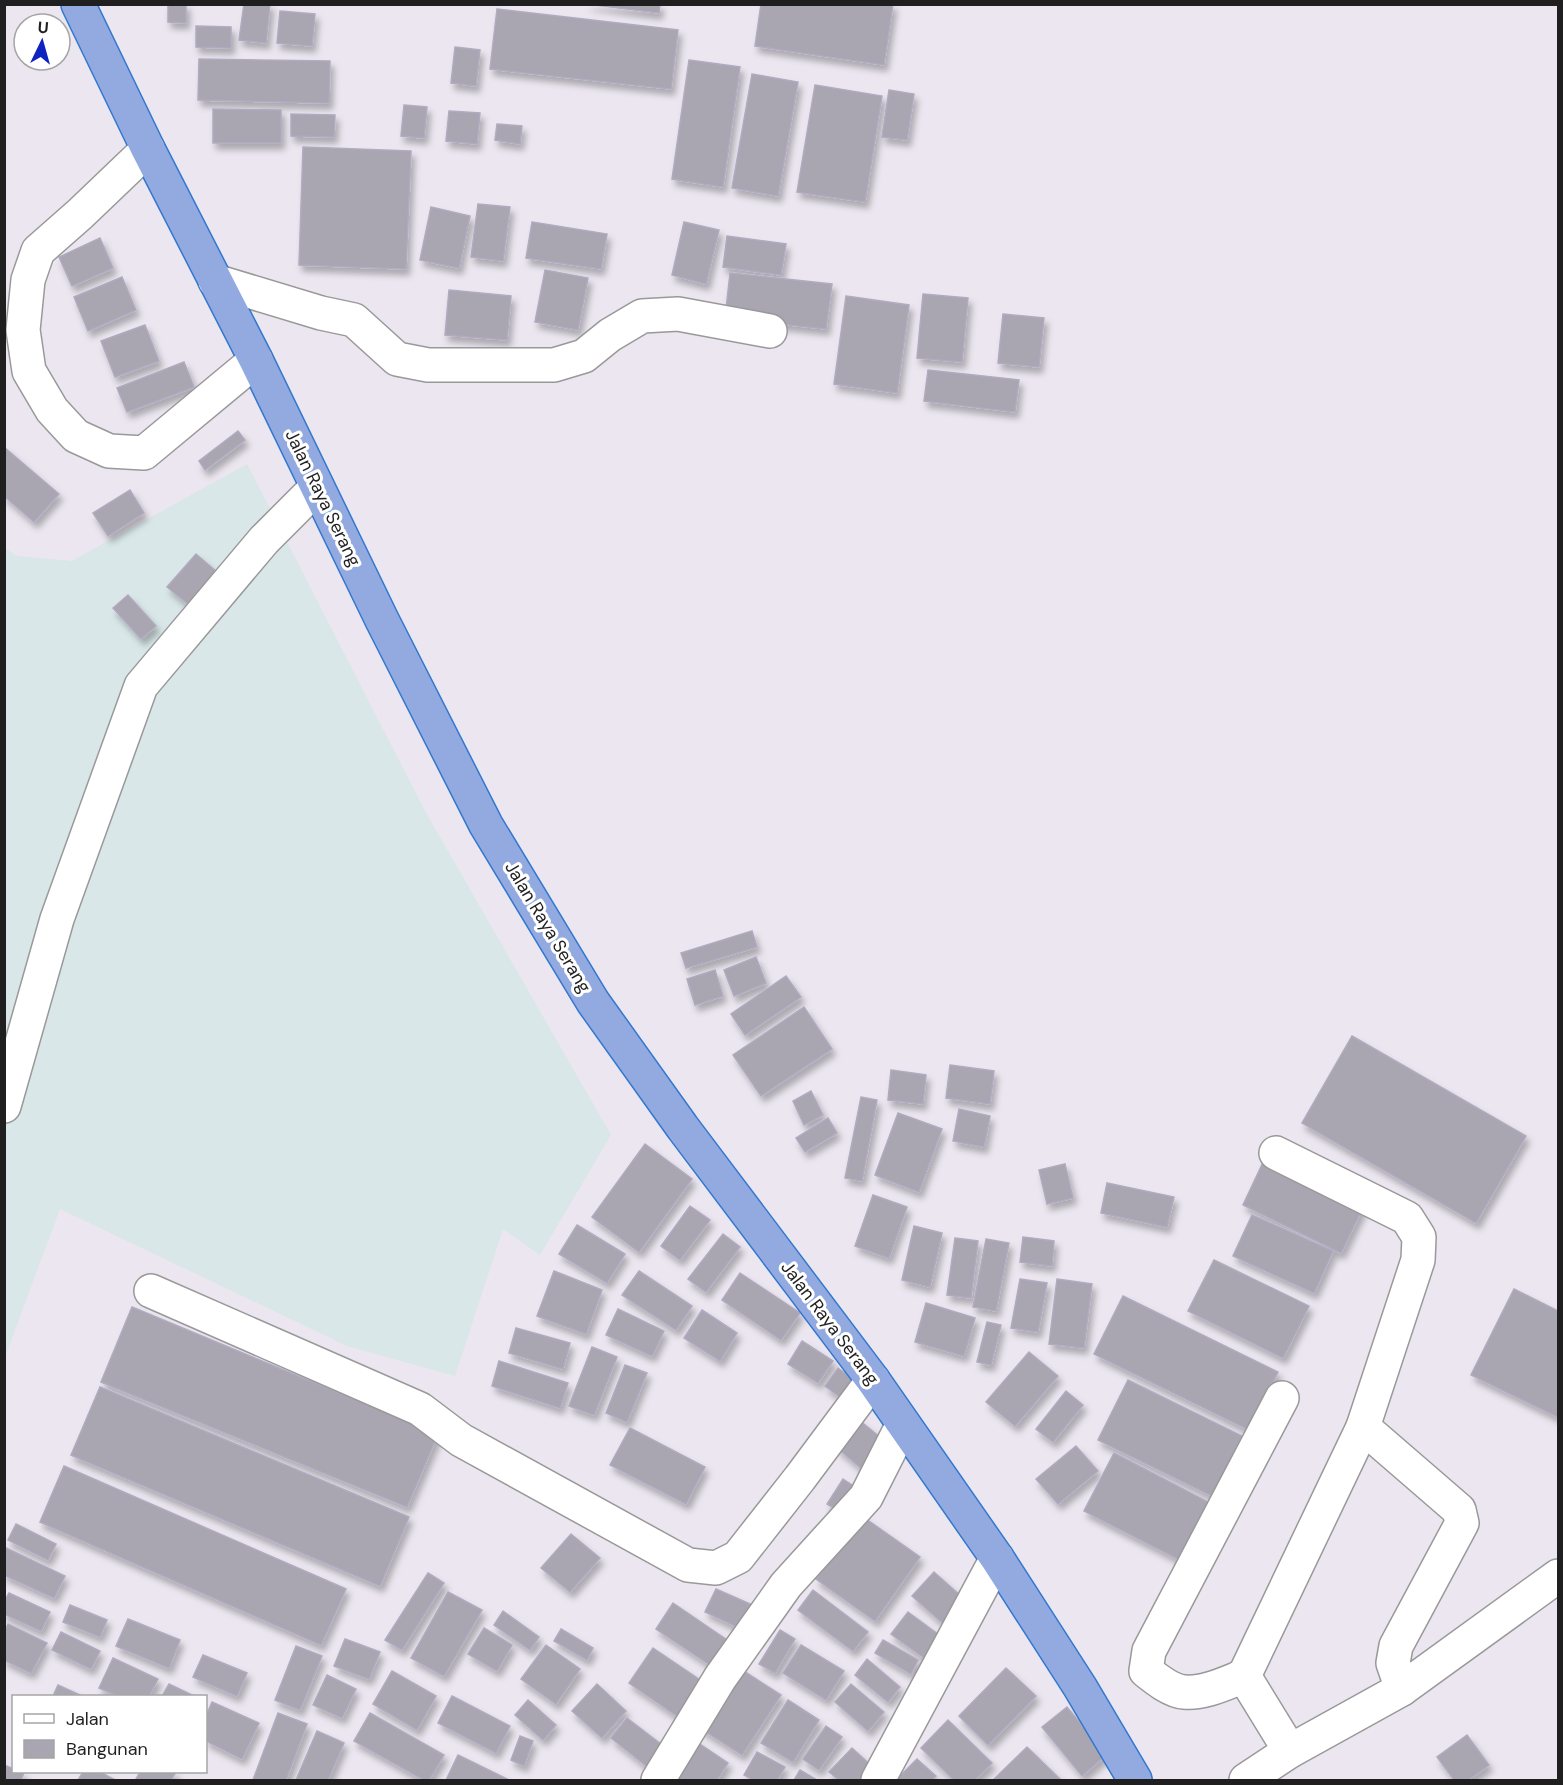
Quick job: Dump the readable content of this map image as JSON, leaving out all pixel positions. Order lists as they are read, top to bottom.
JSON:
{
  "streets": {
    "highway": ["Jalan Raya Serang"]
  },
  "legend": ["Jalan", "Bangunan"],
  "north": "top"
}
